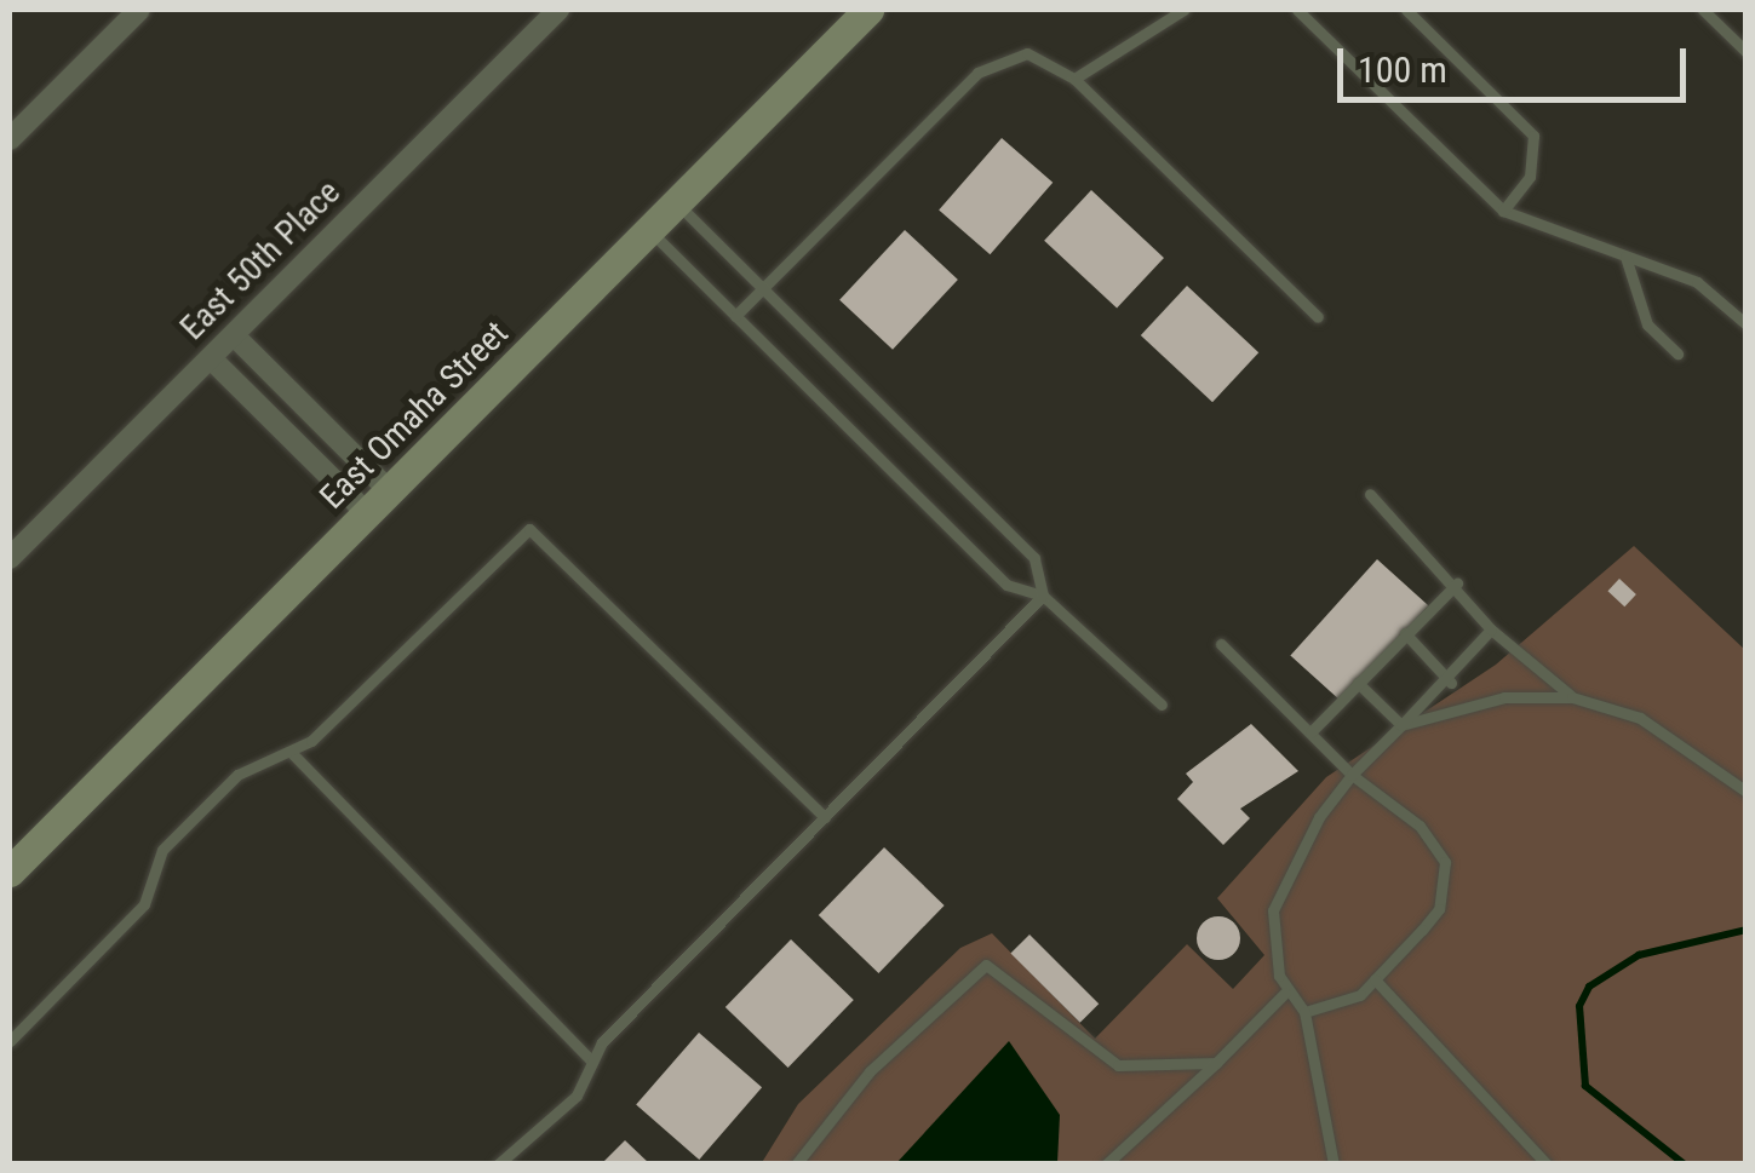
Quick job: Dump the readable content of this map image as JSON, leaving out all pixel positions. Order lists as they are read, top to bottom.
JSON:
{
  "streets": {
    "street": ["East 50th Place", "East Omaha Street"]
  },
  "scale_bar": "100 m"
}
